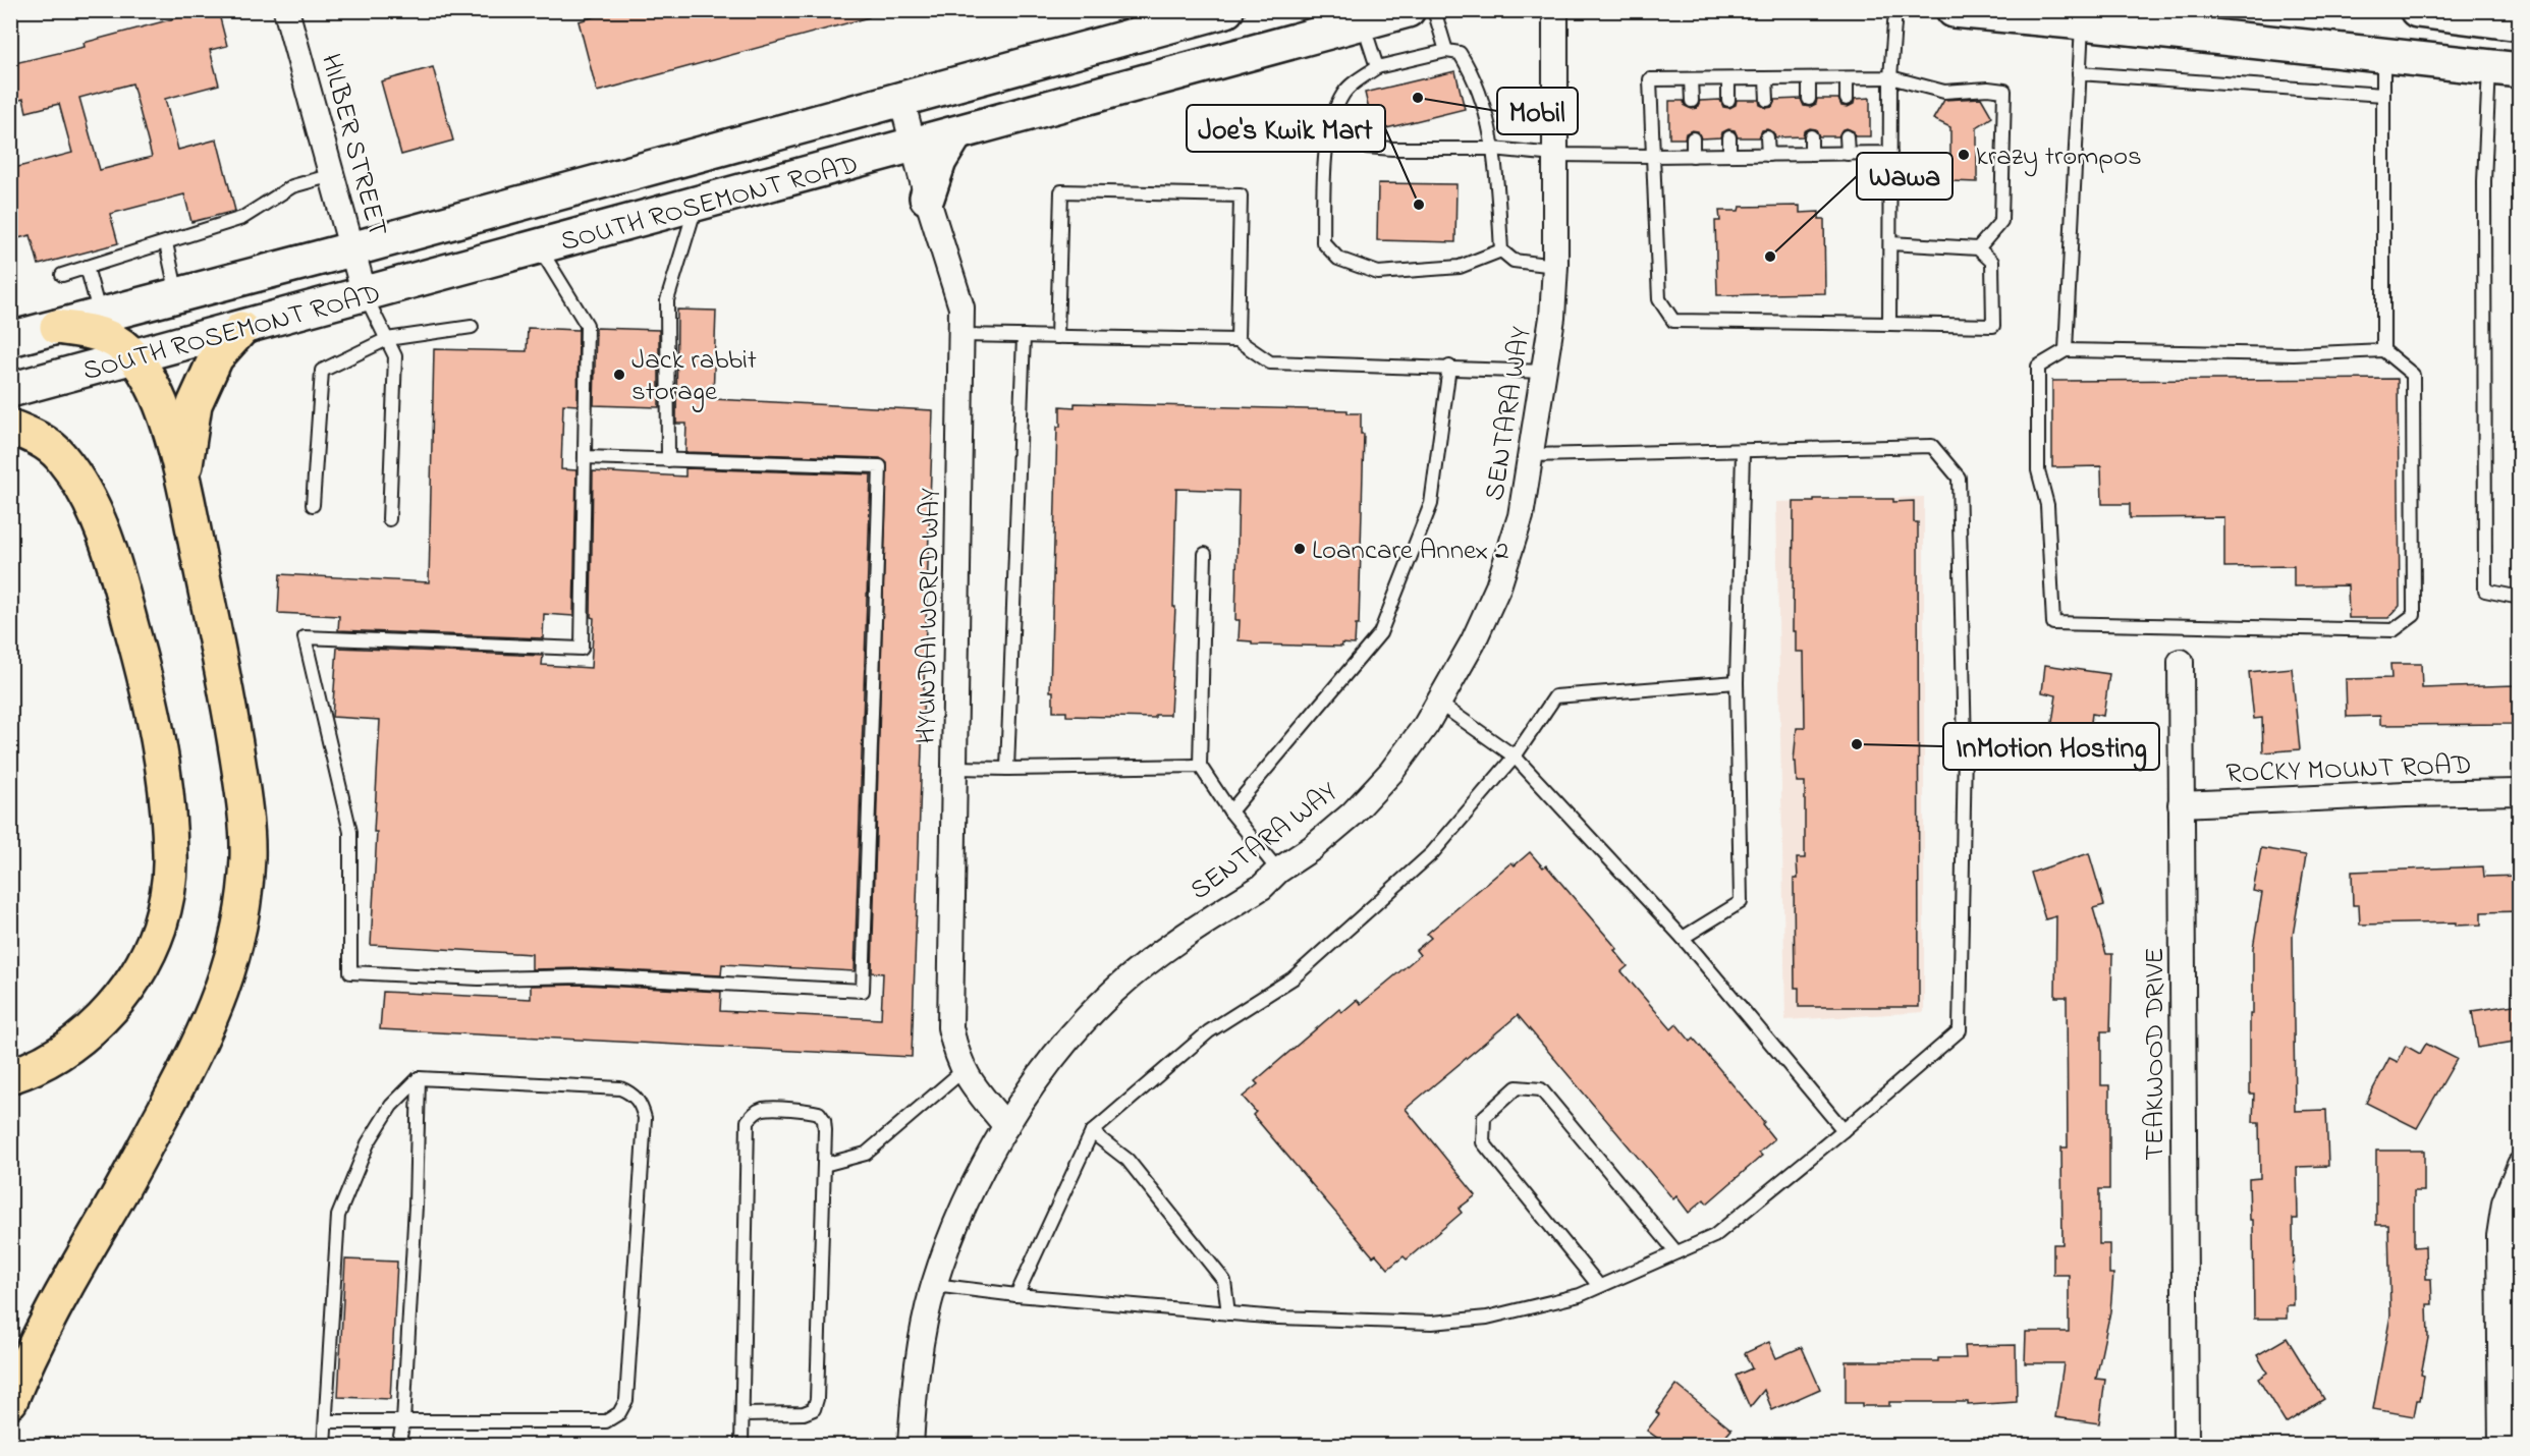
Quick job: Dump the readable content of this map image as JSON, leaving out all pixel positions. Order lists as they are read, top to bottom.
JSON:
{
  "streets": {
    "main road": ["SOUTH ROSEMONT ROAD"],
    "street": [
      "HILBER STREET",
      "SENTARA WAY",
      "HYUNDAI WORLD WAY",
      "ROCKY MOUNT ROAD",
      "TEAKWOOD DRIVE"
    ]
  },
  "crossings": [
    ["HILBER STREET", "SOUTH ROSEMONT ROAD"],
    ["SOUTH ROSEMONT ROAD", "HYUNDAI WORLD WAY"],
    ["SENTARA WAY", "HYUNDAI WORLD WAY"],
    ["ROCKY MOUNT ROAD", "TEAKWOOD DRIVE"]
  ],
  "places": [
    "Mobil",
    "krazy trompos",
    "Joe's Kwik Mart",
    "Wawa",
    "Jack rabbit storage",
    "Loancare Annex 2",
    "InMotion Hosting"
  ]
}
